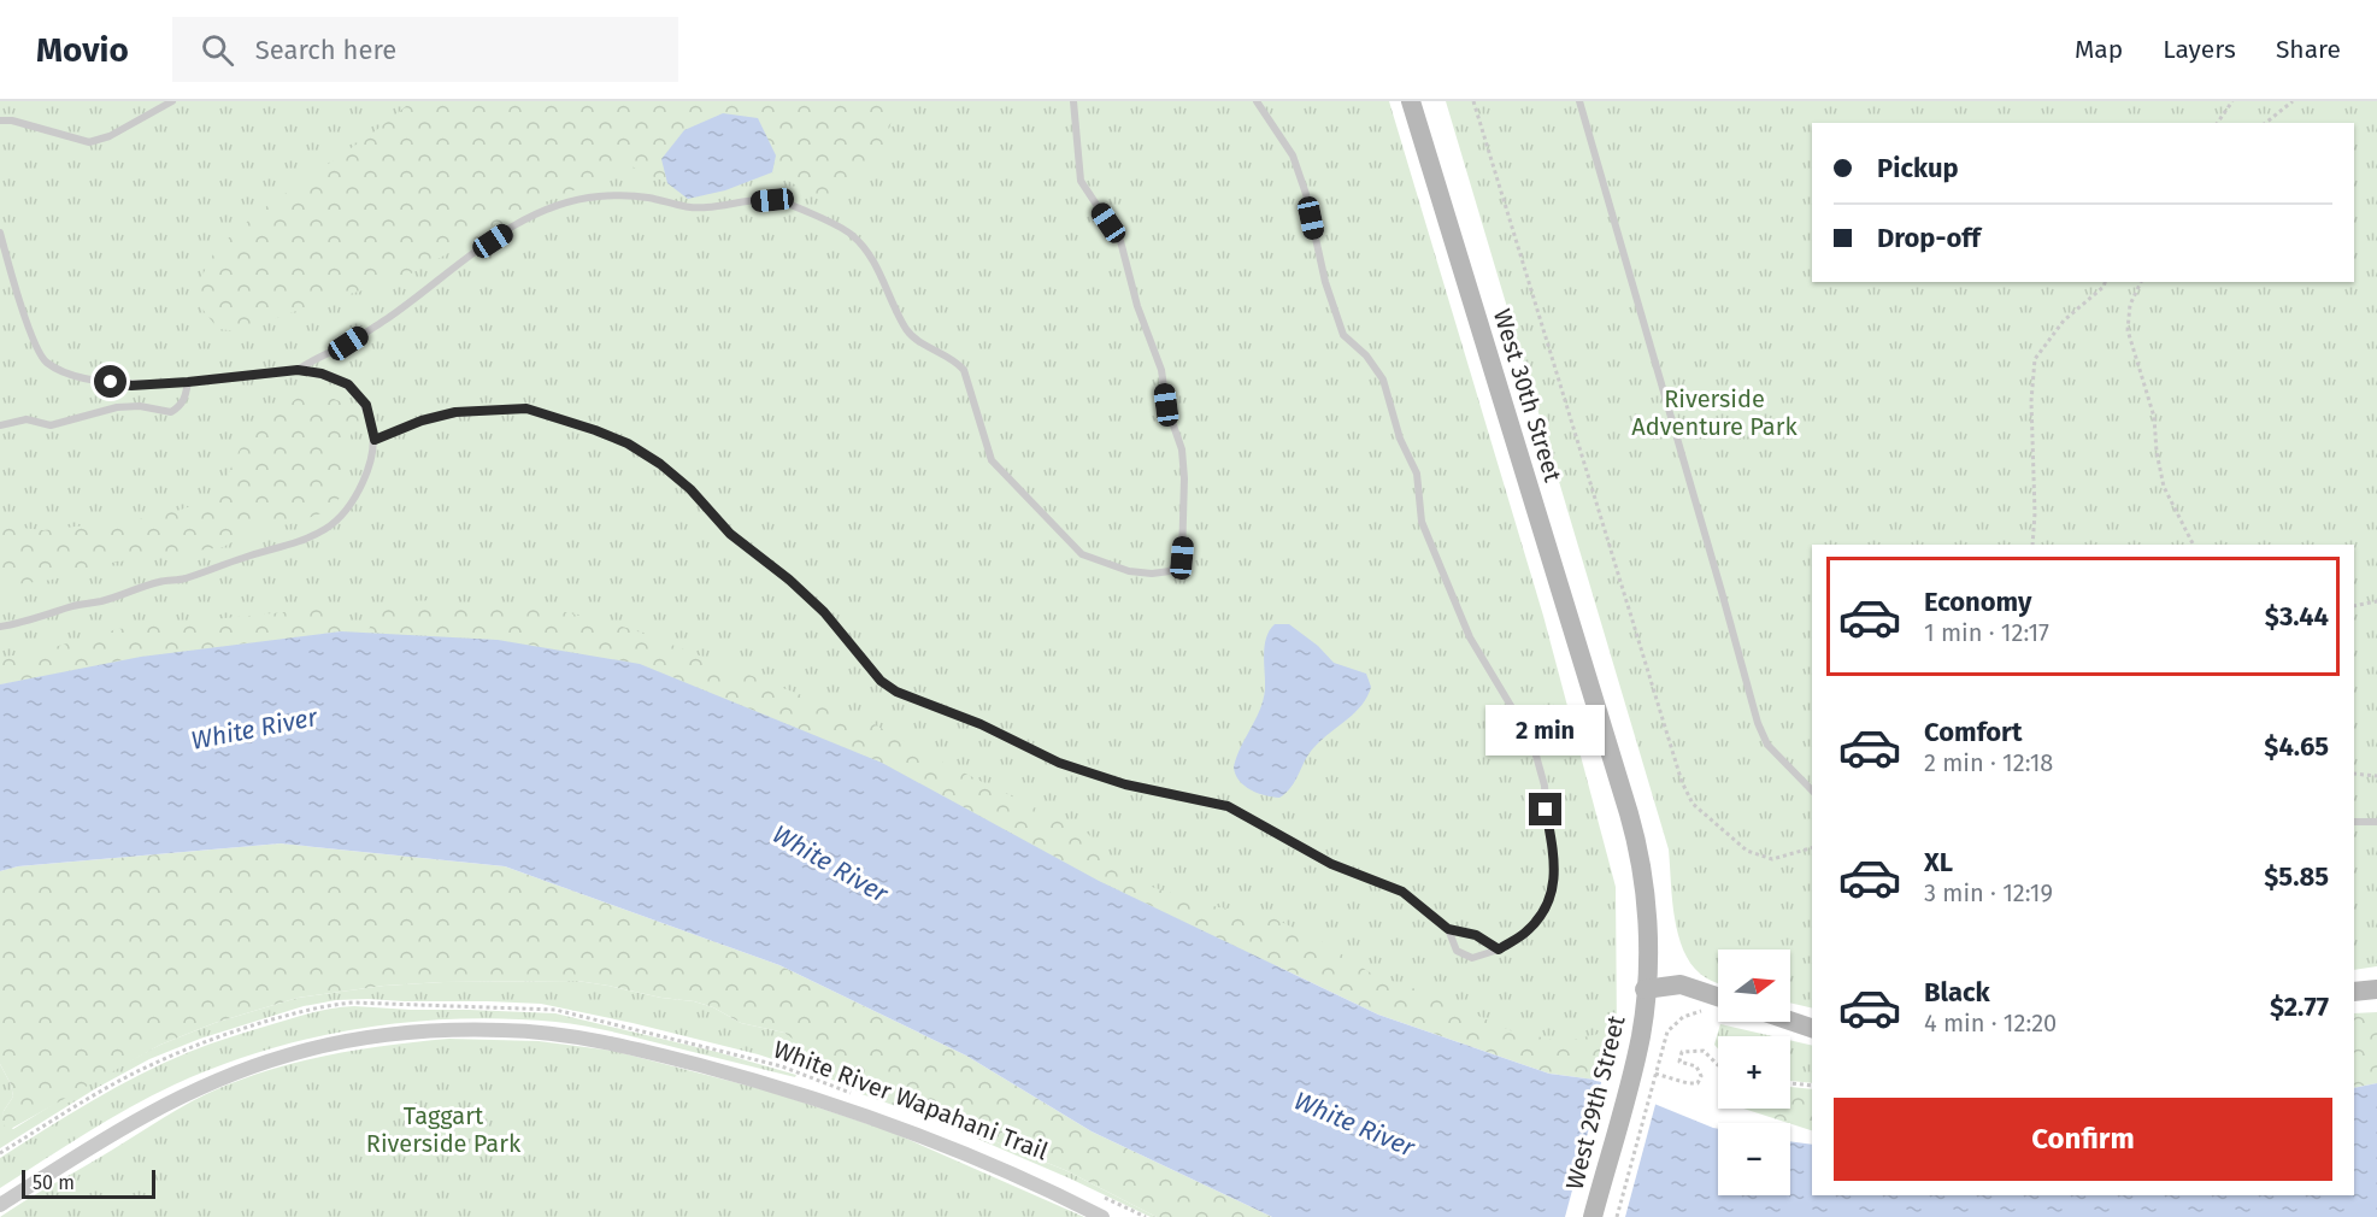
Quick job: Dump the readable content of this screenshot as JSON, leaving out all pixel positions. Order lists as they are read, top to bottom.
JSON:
{
  "streets": {
    "main road": ["West 30th Street", "West 29th Street"],
    "path": ["White River Wapahani Trail"]
  },
  "crossings": [
    ["West 30th Street", "West 29th Street"]
  ],
  "water": ["White River"],
  "parks": ["Riverside Adventure Park", "Taggart Riverside Park"],
  "scale_bar": "50 m",
  "north": "right",
  "page": {
    "header": "Movio",
    "search": "Search here",
    "nav": ["Map", "Layers", "Share"],
    "banner": ["Pickup", "Drop-off"],
    "list": [
      {
        "name": "Economy",
        "note": "1 min · 12:17",
        "value": "$3.44"
      },
      {
        "name": "Comfort",
        "note": "2 min · 12:18",
        "value": "$4.65"
      },
      {
        "name": "XL",
        "note": "3 min · 12:19",
        "value": "$5.85"
      },
      {
        "name": "Black",
        "note": "4 min · 12:20",
        "value": "$2.77"
      }
    ],
    "bubble": "2 min",
    "map_buttons": ["+", "−"],
    "buttons": "Confirm",
    "scale": "50 m"
  }
}
